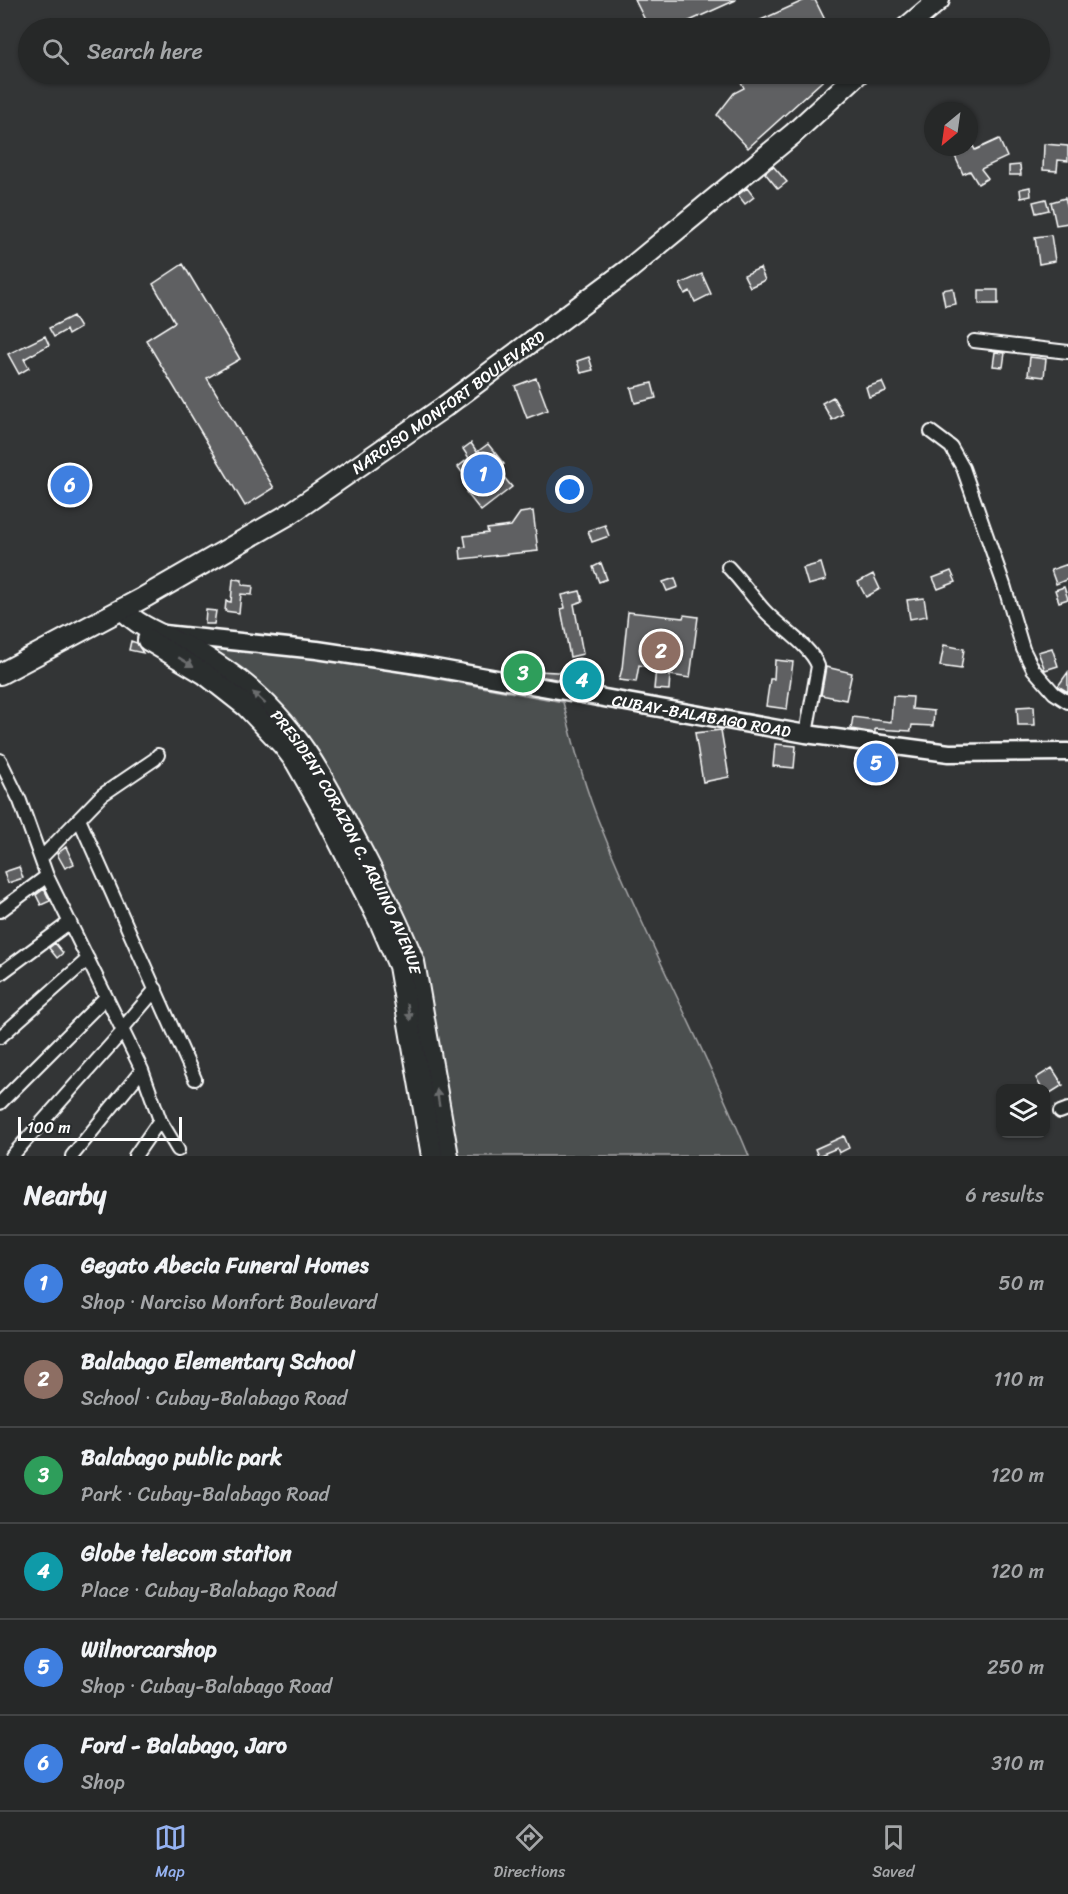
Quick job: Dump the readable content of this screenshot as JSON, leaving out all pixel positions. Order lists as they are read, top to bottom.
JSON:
{
  "streets": {
    "main road": ["NARCISO MONFORT BOULEVARD", "CUBAY-BALABAGO ROAD", "PRESIDENT CORAZON C. AQUINO AVENUE"]
  },
  "crossings": [
    ["NARCISO MONFORT BOULEVARD", "PRESIDENT CORAZON C. AQUINO AVENUE"],
    ["CUBAY-BALABAGO ROAD", "PRESIDENT CORAZON C. AQUINO AVENUE"]
  ],
  "scale_bar": "100 m",
  "north": "bottom left",
  "page": {
    "search": "Search here",
    "pins": [
      "1",
      "6",
      "2",
      "3",
      "4",
      "5"
    ],
    "scale": "100 m",
    "heading": ["Nearby", "6 results"],
    "list": [
      {
        "mark": "1",
        "name": "Gegato Abecia Funeral Homes",
        "note": "Shop · Narciso Monfort Boulevard",
        "value": "50 m"
      },
      {
        "mark": "2",
        "name": "Balabago Elementary School",
        "note": "School · Cubay-Balabago Road",
        "value": "110 m"
      },
      {
        "mark": "3",
        "name": "Balabago public park",
        "note": "Park · Cubay-Balabago Road",
        "value": "120 m"
      },
      {
        "mark": "4",
        "name": "Globe telecom station",
        "note": "Place · Cubay-Balabago Road",
        "value": "120 m"
      },
      {
        "mark": "5",
        "name": "Wilnorcarshop",
        "note": "Shop · Cubay-Balabago Road",
        "value": "250 m"
      },
      {
        "mark": "6",
        "name": "Ford - Balabago, Jaro",
        "note": "Shop",
        "value": "310 m"
      }
    ],
    "nav": ["Map", "Directions", "Saved"]
  }
}
